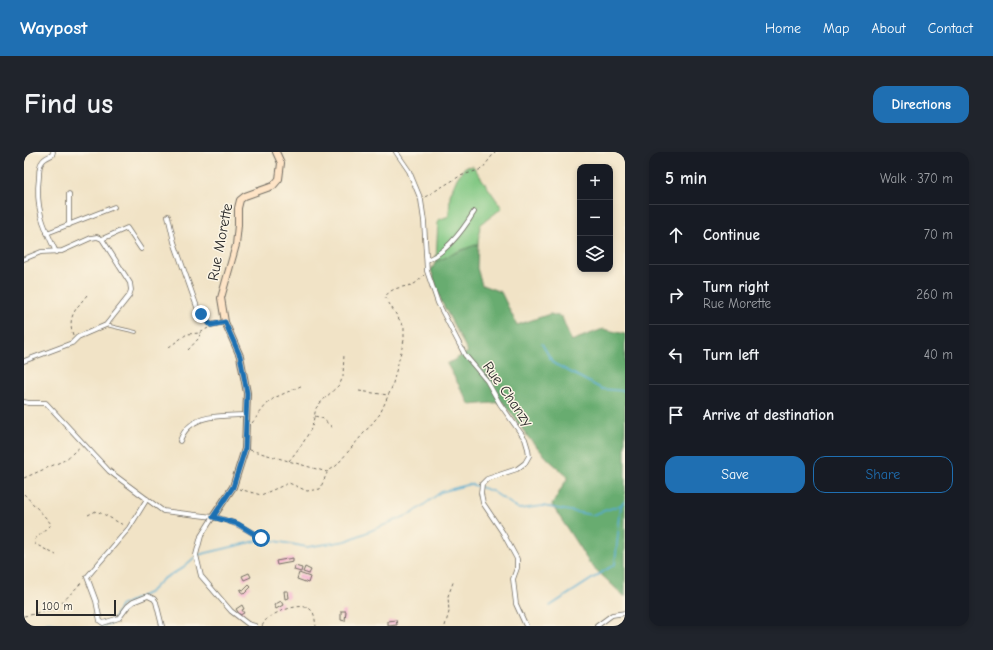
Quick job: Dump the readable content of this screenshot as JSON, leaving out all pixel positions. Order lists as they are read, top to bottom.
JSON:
{
  "streets": {
    "street": ["Rue Morette", "Rue Chanzy"]
  },
  "scale_bar": "100 m",
  "page": {
    "header": "Waypost",
    "nav": [
      "Home",
      "Map",
      "About",
      "Contact"
    ],
    "buttons": [
      "Directions",
      ["Save", "Share"]
    ],
    "title": "Find us",
    "heading": ["5 min", "Walk · 370 m"],
    "map_buttons": ["+", "−"],
    "list": [
      ["Continue", "70 m"],
      ["Turn right", "Rue Morette", "260 m"],
      ["Turn left", "40 m"],
      "Arrive at destination"
    ],
    "scale": "100 m"
  }
}
